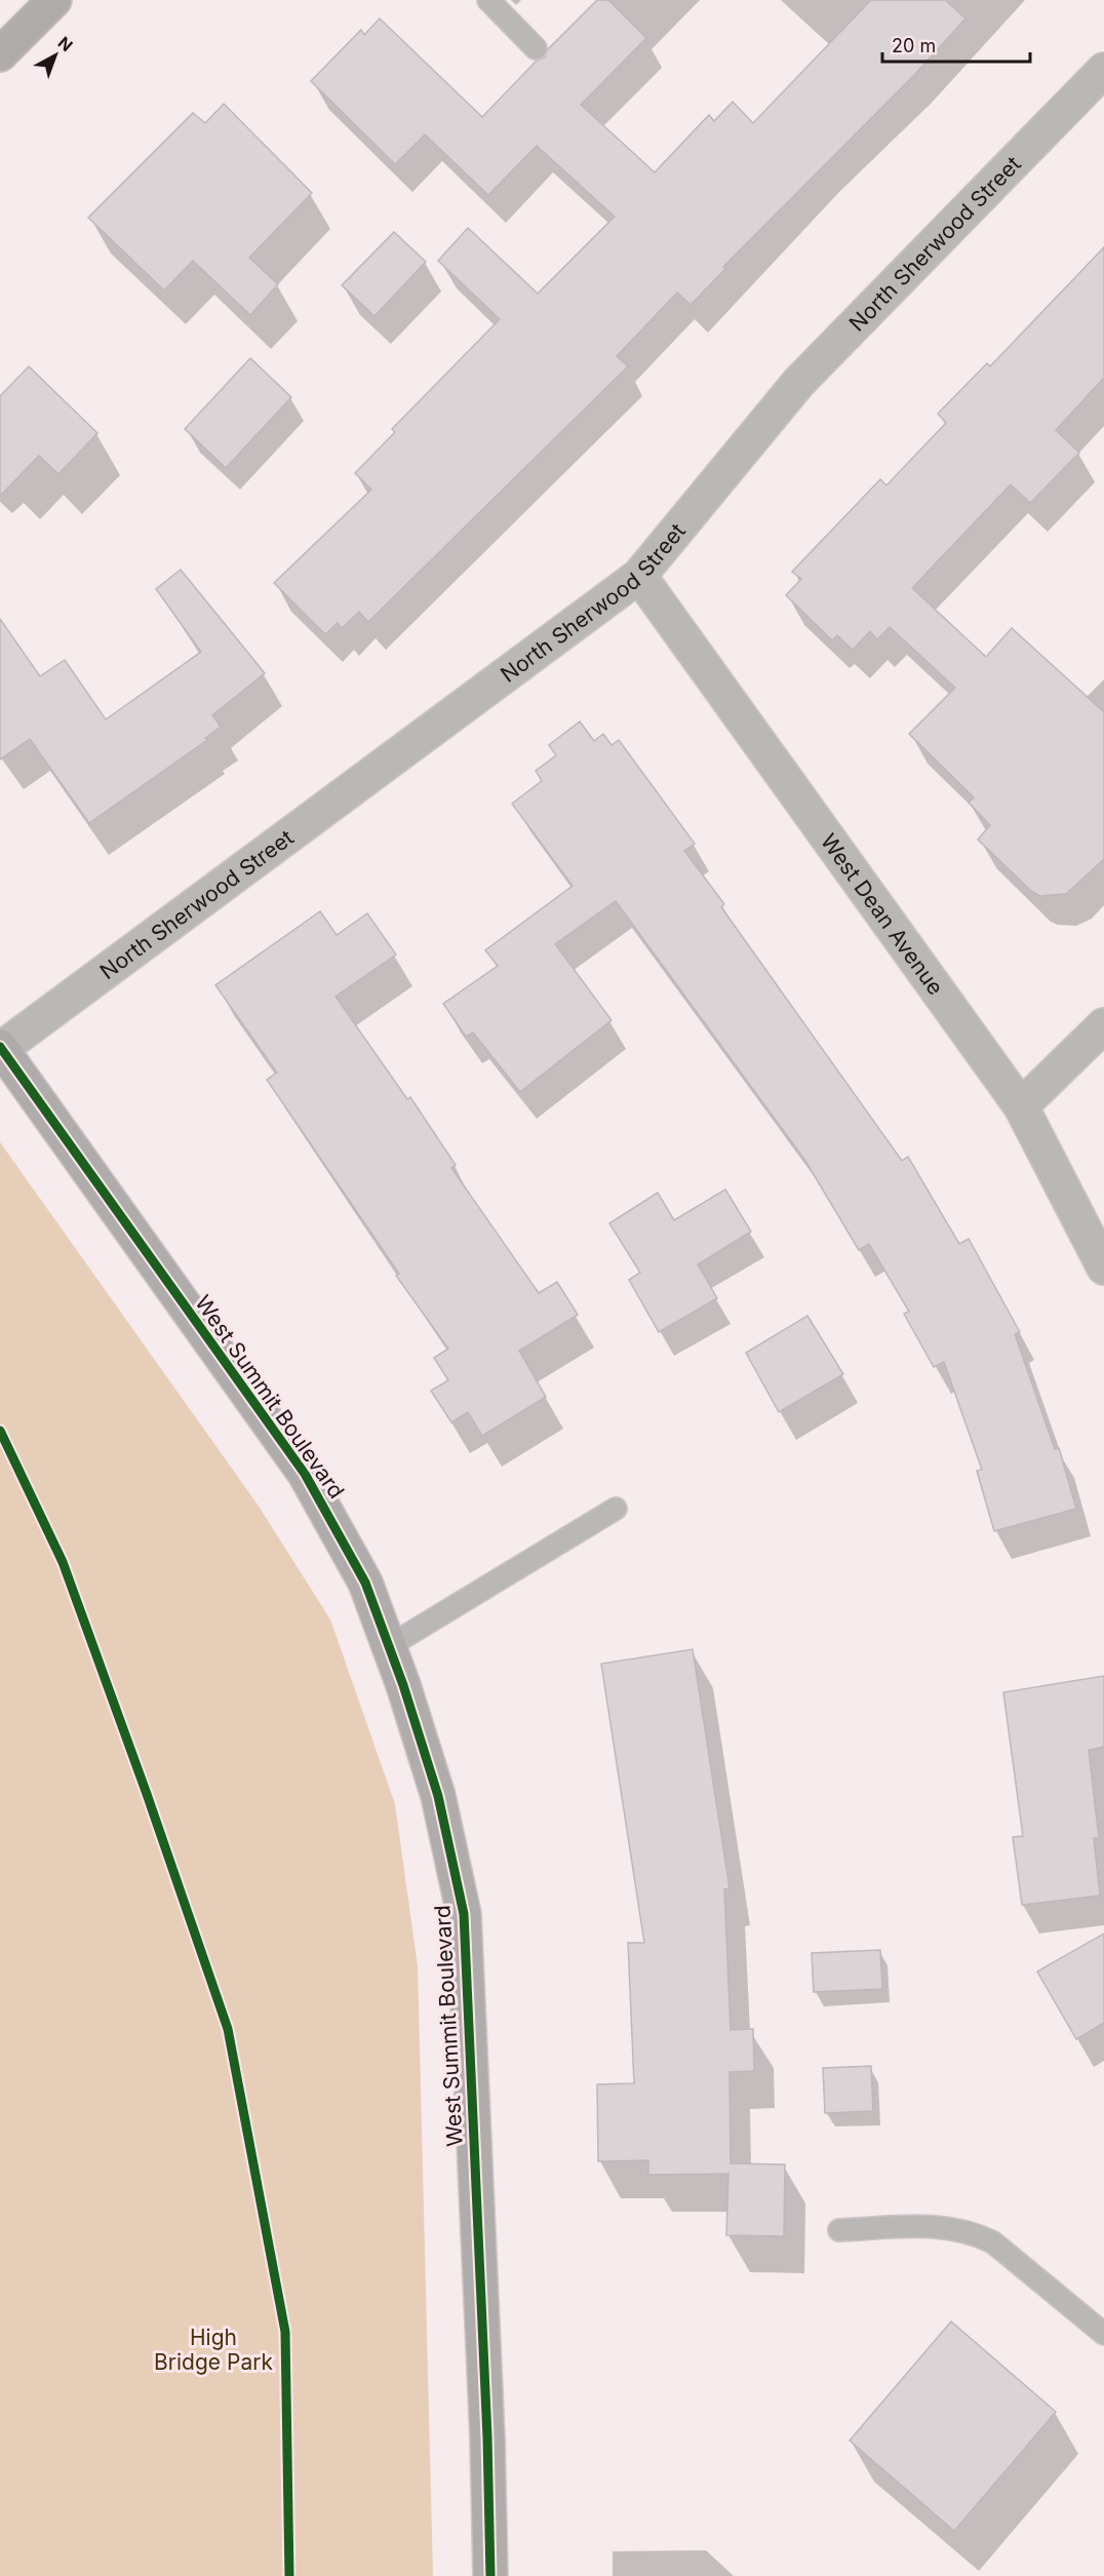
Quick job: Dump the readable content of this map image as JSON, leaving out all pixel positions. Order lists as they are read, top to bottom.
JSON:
{
  "streets": {
    "street": ["North Sherwood Street", "West Dean Avenue", "West Summit Boulevard"]
  },
  "crossings": [
    ["North Sherwood Street", "West Dean Avenue"],
    ["North Sherwood Street", "West Summit Boulevard"]
  ],
  "parks": ["High Bridge Park"],
  "scale_bar": "20 m",
  "north": "top right"
}
